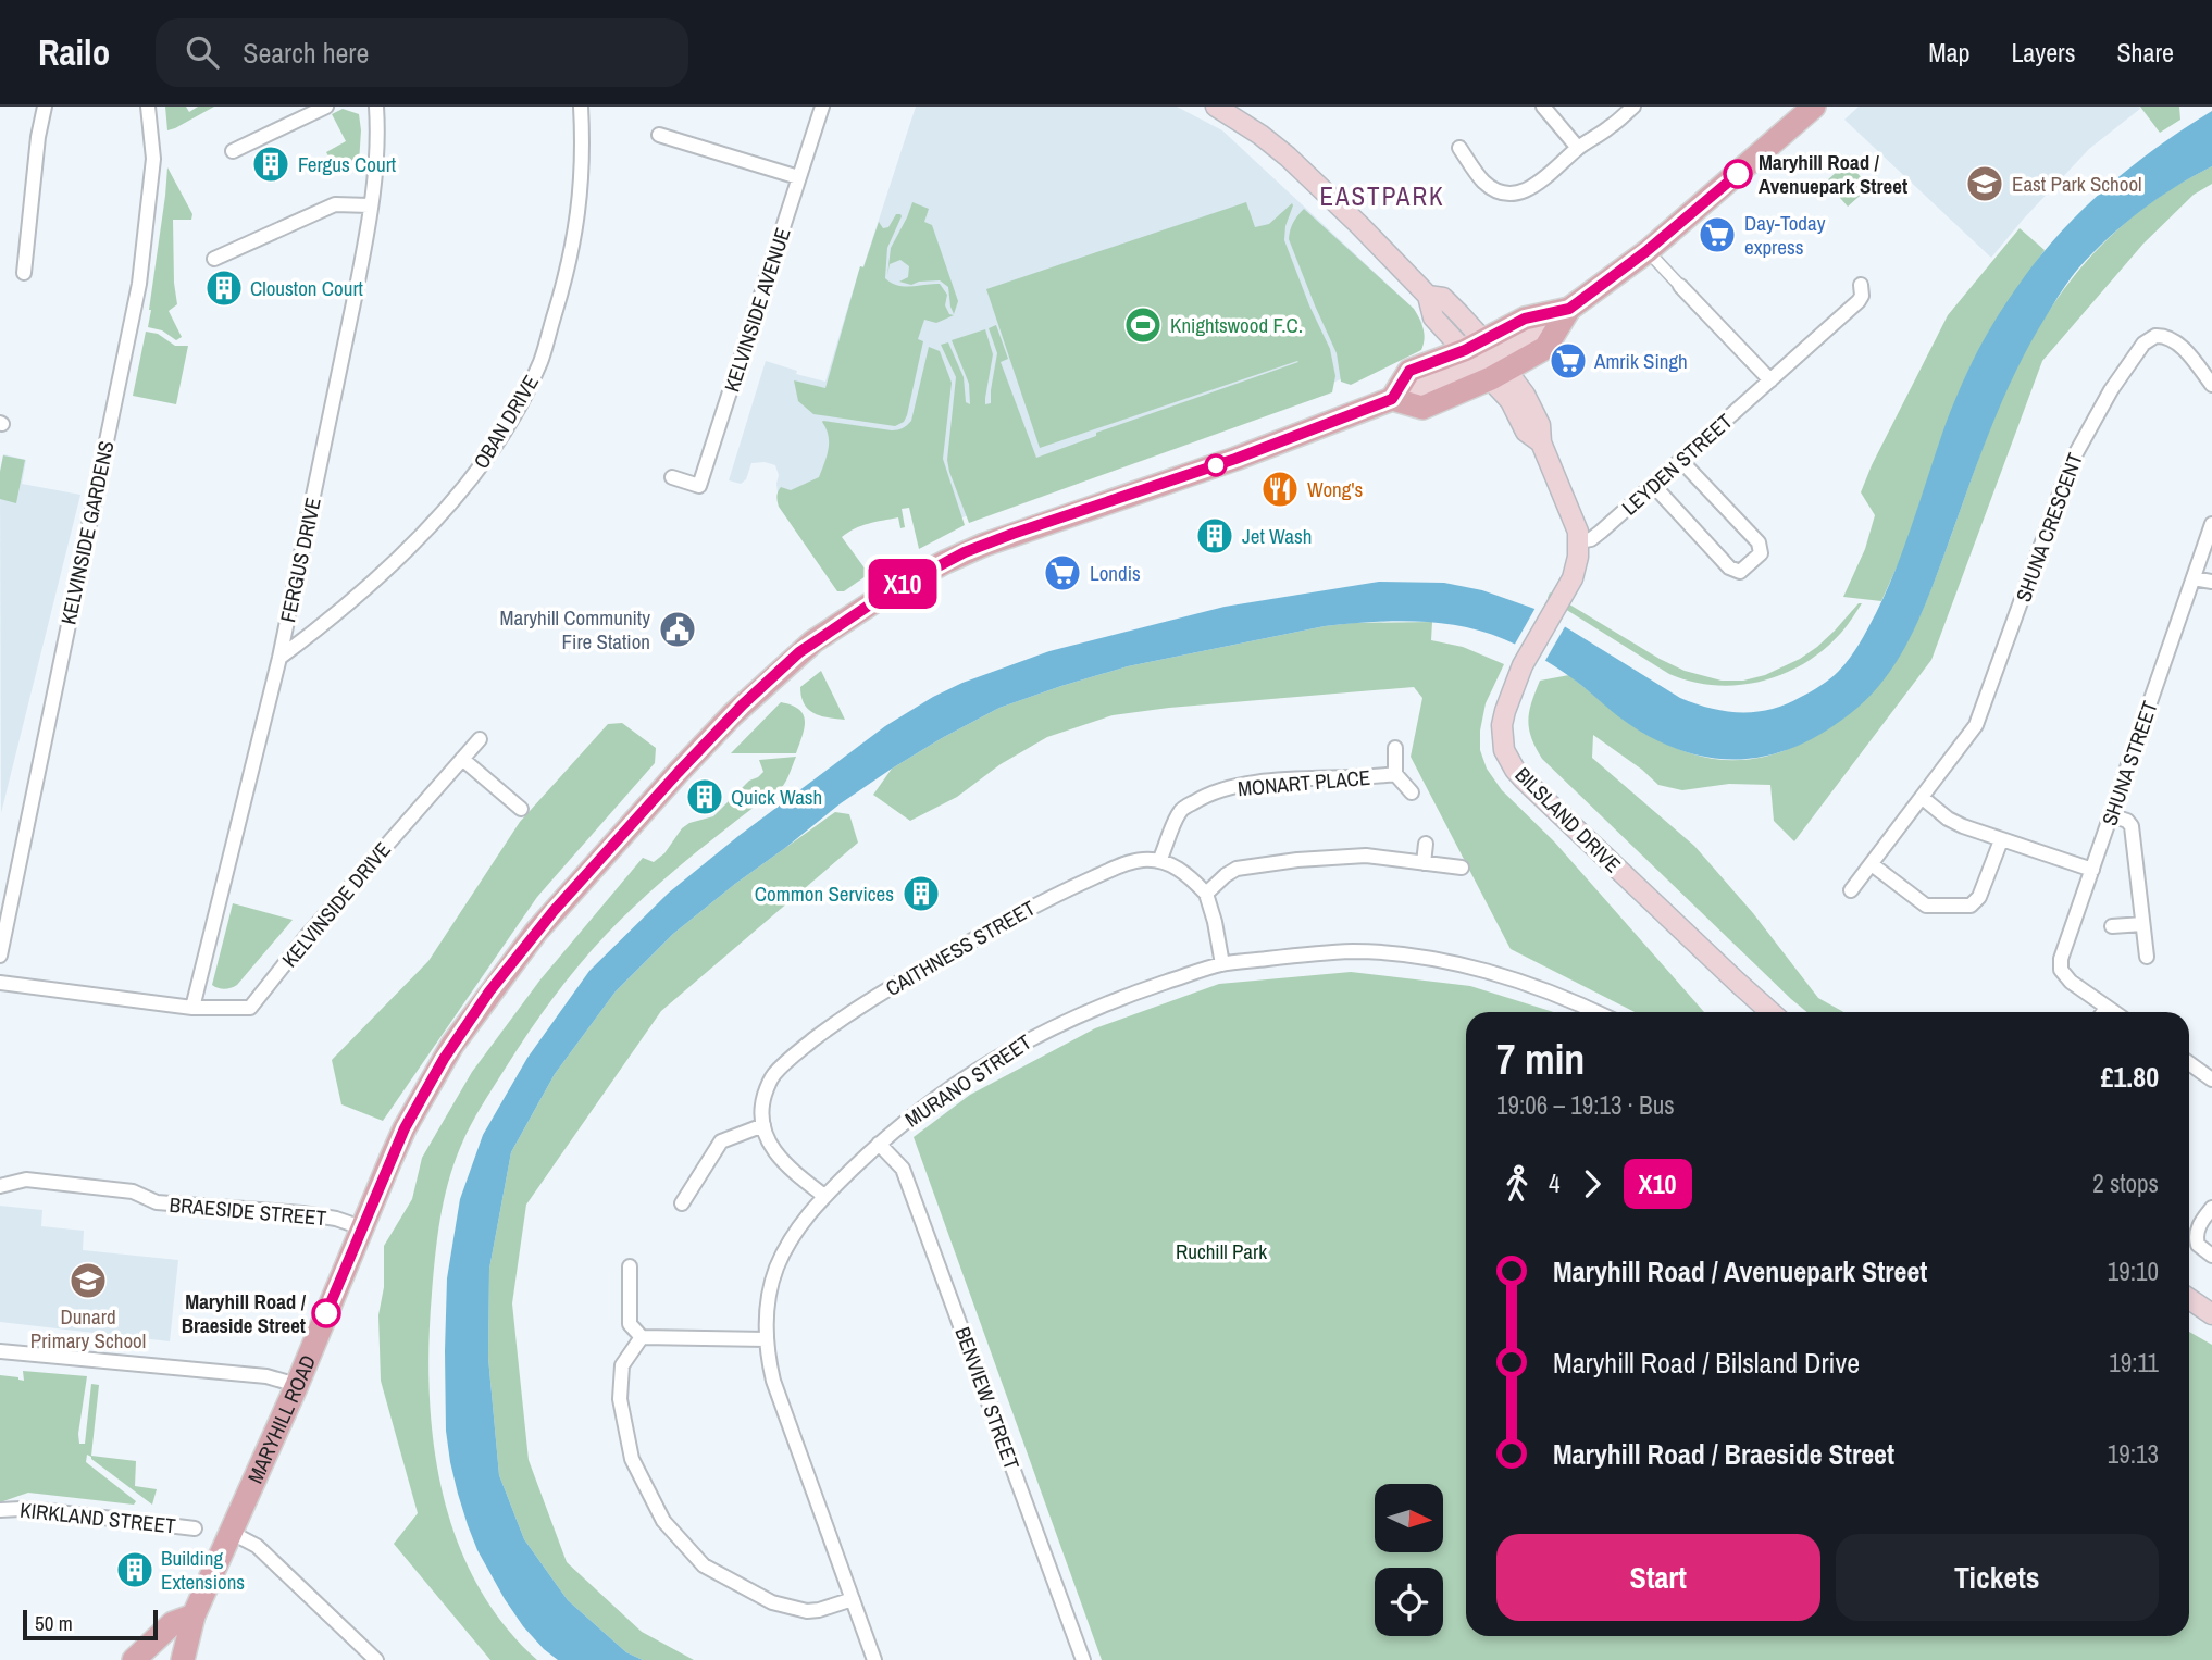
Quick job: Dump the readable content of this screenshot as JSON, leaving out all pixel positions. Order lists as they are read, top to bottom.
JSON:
{
  "streets": {
    "main road": ["BILSLAND DRIVE", "MARYHILL ROAD"],
    "street": [
      "KELVINSIDE AVENUE",
      "OBAN DRIVE",
      "LEYDEN STREET",
      "SHUNA CRESCENT",
      "KELVINSIDE GARDENS",
      "FERGUS DRIVE",
      "SHUNA STREET",
      "MONART PLACE",
      "KELVINSIDE DRIVE",
      "CAITHNESS STREET",
      "MURANO STREET",
      "BRAESIDE STREET",
      "BENVIEW STREET",
      "KIRKLAND STREET"
    ]
  },
  "crossings": [
    ["OBAN DRIVE", "FERGUS DRIVE"],
    ["LEYDEN STREET", "BILSLAND DRIVE"],
    ["FERGUS DRIVE", "KELVINSIDE DRIVE"],
    ["MONART PLACE", "CAITHNESS STREET"],
    ["MURANO STREET", "BENVIEW STREET"],
    ["BRAESIDE STREET", "MARYHILL ROAD"]
  ],
  "districts": ["EASTPARK"],
  "parks": ["Ruchill Park"],
  "places": {
    "building": [
      "Fergus Court",
      "Clouston Court",
      "Jet Wash",
      "Quick Wash",
      "Common Services",
      "Building Extensions"
    ],
    "other": ["Maryhill Road / Avenuepark Street", "Maryhill Road / Braeside Street"],
    "school or university": ["East Park School", "Dunard Primary School"],
    "supermarket": ["Day-Today express", "Amrik Singh", "Londis"],
    "sports": ["Knightswood F.C."],
    "restaurant": ["Wong's"],
    "public building": ["Maryhill Community Fire Station"]
  },
  "lines": ["bus line X10"],
  "scale_bar": "50 m",
  "north": "right",
  "page": {
    "header": "Railo",
    "search": "Search here",
    "nav": ["Map", "Layers", "Share"],
    "on_map": "X10",
    "heading": ["7 min", "19:06 – 19:13 · Bus", "£1.80"],
    "legs": ["4", "X10", "2 stops"],
    "list": [
      {
        "name": "Maryhill Road / Avenuepark Street",
        "value": "19:10"
      },
      {
        "name": "Maryhill Road / Bilsland Drive",
        "value": "19:11"
      },
      {
        "name": "Maryhill Road / Braeside Street",
        "value": "19:13"
      }
    ],
    "buttons": ["Start", "Tickets"],
    "scale": "50 m"
  }
}
